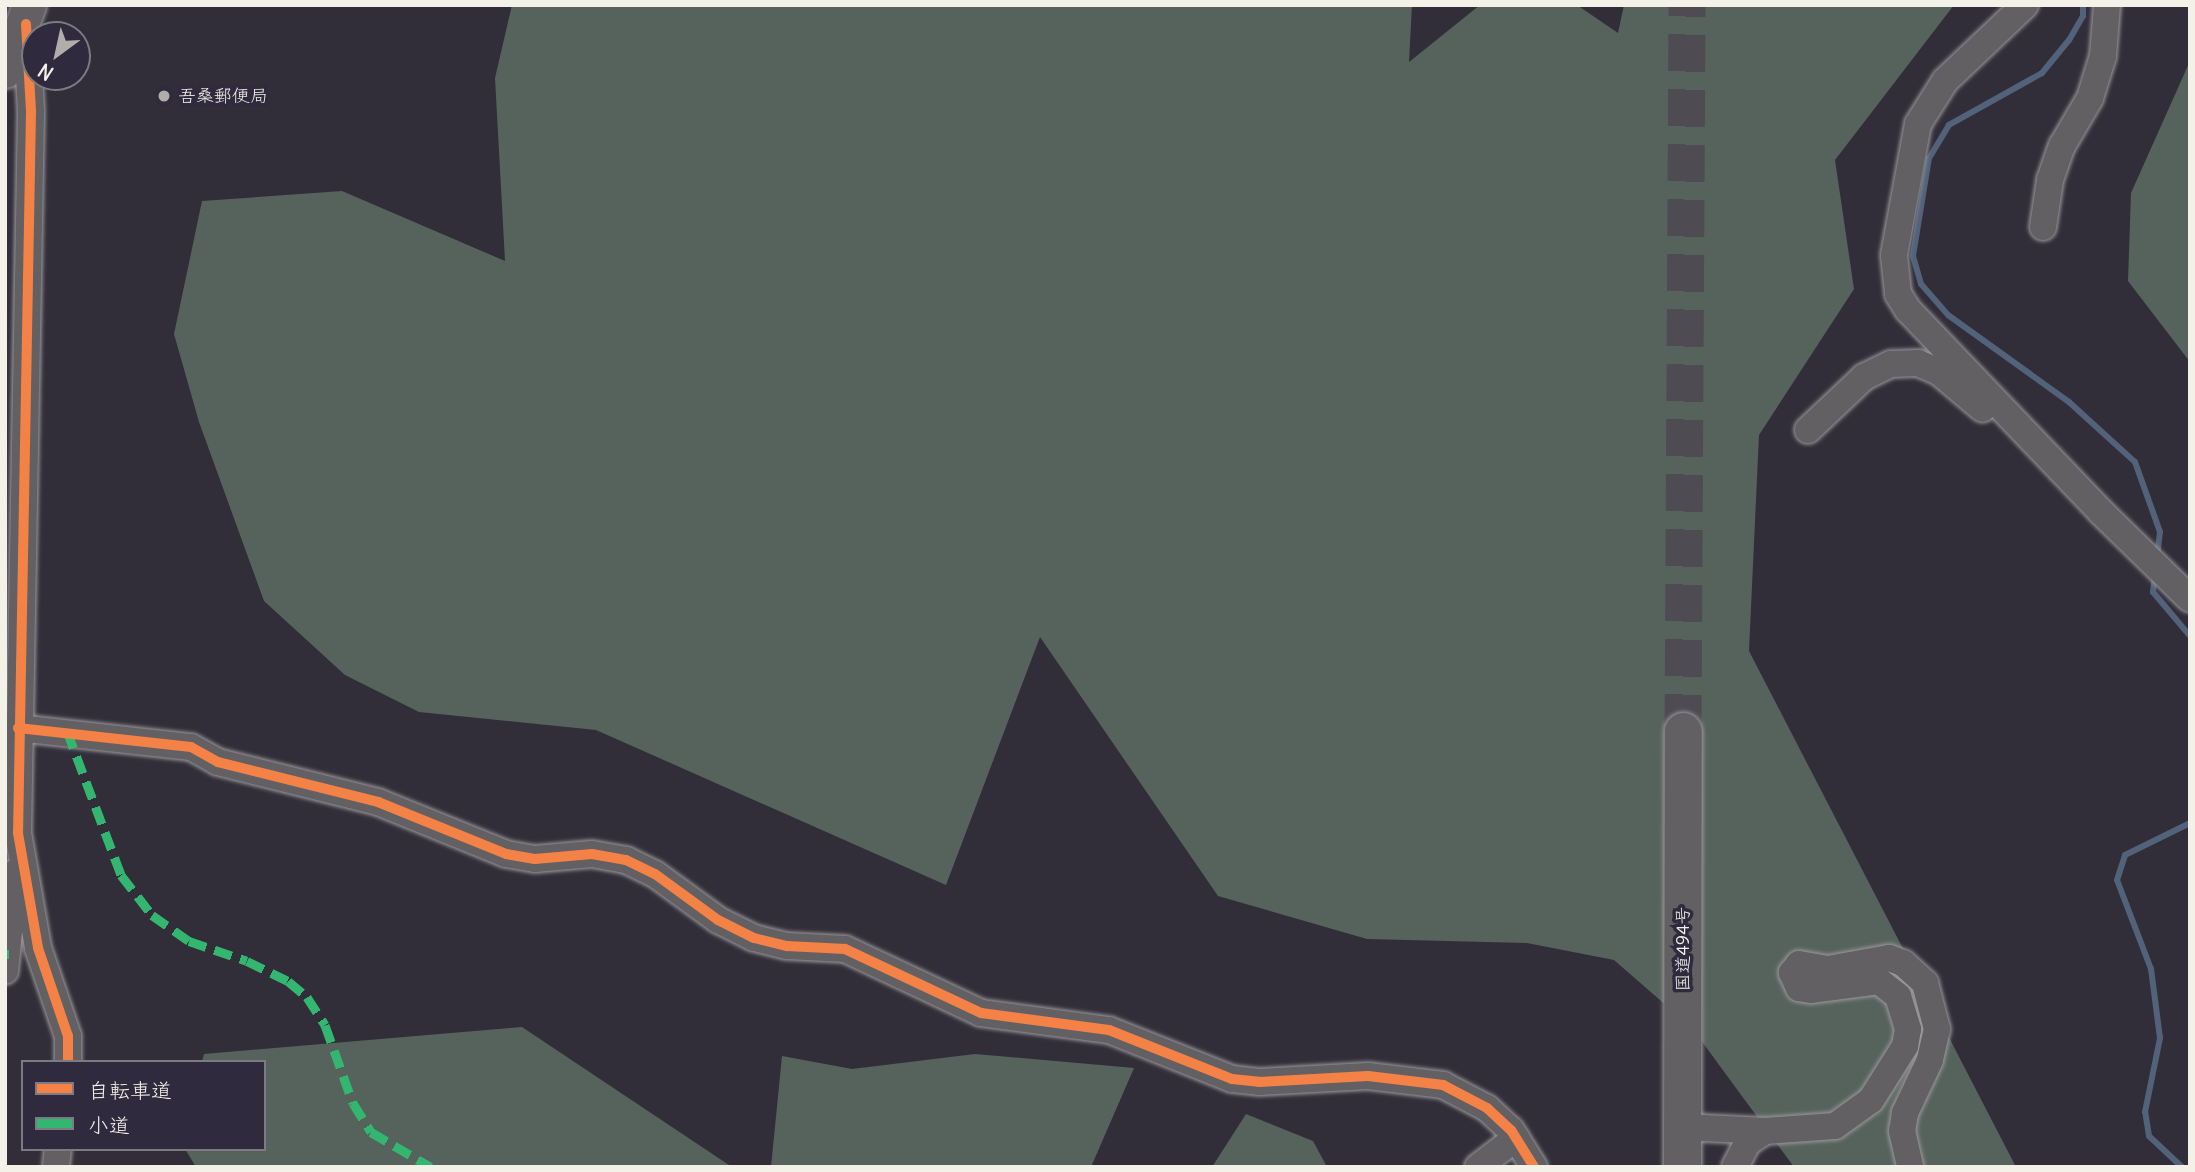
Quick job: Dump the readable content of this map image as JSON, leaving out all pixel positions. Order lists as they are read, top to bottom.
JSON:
{
  "streets": {
    "highway": ["国道494号"]
  },
  "places": ["吾桑郵便局"],
  "legend": ["自転車道", "小道"],
  "north": "bottom left"
}
